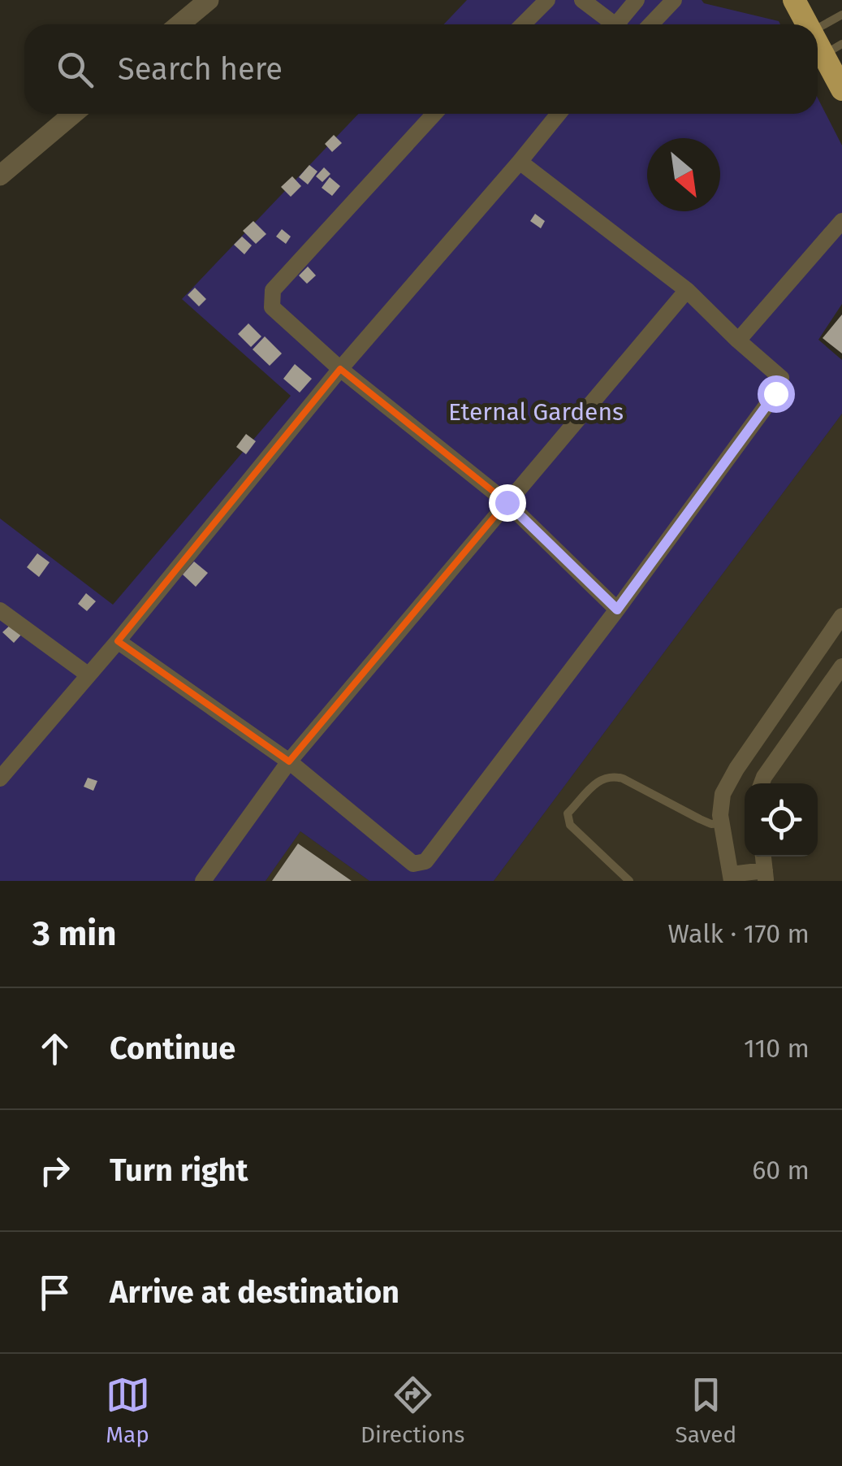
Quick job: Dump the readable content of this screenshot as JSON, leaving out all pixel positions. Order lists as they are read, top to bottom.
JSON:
{
  "parks": ["Eternal Gardens"],
  "north": "bottom right",
  "page": {
    "search": "Search here",
    "heading": ["3 min", "Walk · 170 m"],
    "list": [
      ["Continue", "110 m"],
      ["Turn right", "60 m"],
      "Arrive at destination"
    ],
    "nav": ["Map", "Directions", "Saved"]
  }
}
